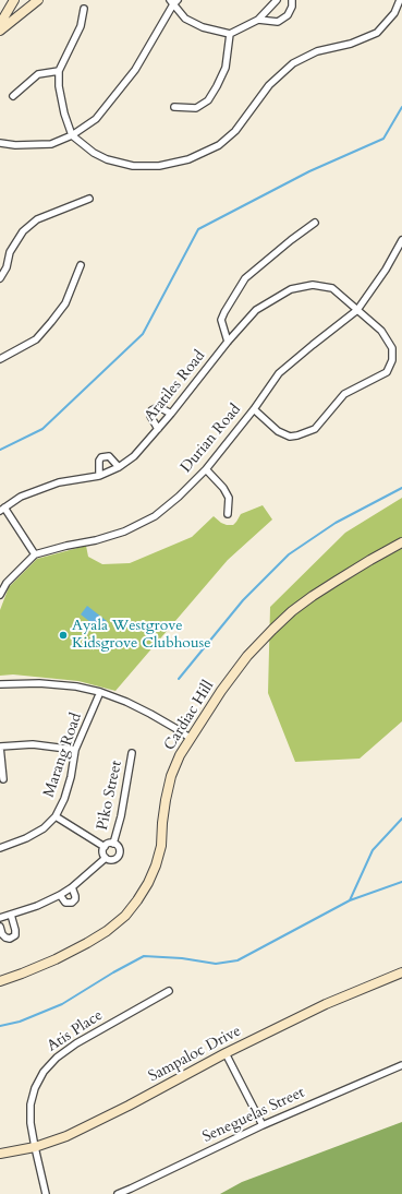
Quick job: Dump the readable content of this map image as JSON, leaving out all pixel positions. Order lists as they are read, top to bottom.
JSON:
{
  "streets": {
    "main road": ["Cardiac Hill", "Sampaloc Drive"],
    "street": [
      "Aratiles Road",
      "Durian Road",
      "Marang Road",
      "Piko Street",
      "Atis Place",
      "Seneguelas Street"
    ]
  },
  "crossings": [
    ["Aratiles Road", "Durian Road"],
    ["Atis Place", "Sampaloc Drive"]
  ],
  "places": ["Ayala Westgrove Kidsgrove Clubhouse"]
}
